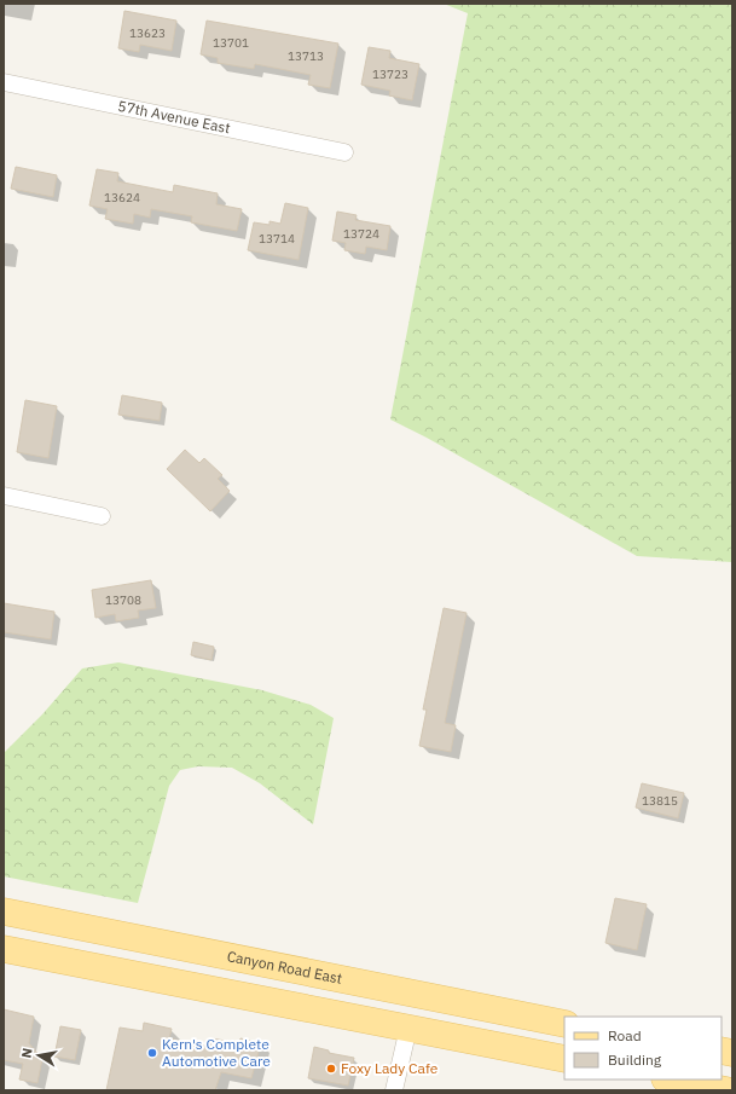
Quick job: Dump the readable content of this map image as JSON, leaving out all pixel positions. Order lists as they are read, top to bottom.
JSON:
{
  "streets": {
    "main road": ["Canyon Road East"],
    "street": ["57th Avenue East"]
  },
  "places": ["Kern's Complete Automotive Care", "Foxy Lady Cafe"],
  "house_numbers": [
    "13623",
    "13701",
    "13713",
    "13723",
    "13624",
    "13724",
    "13714",
    "13708",
    "13815"
  ],
  "legend": ["Road", "Building"],
  "north": "left"
}
